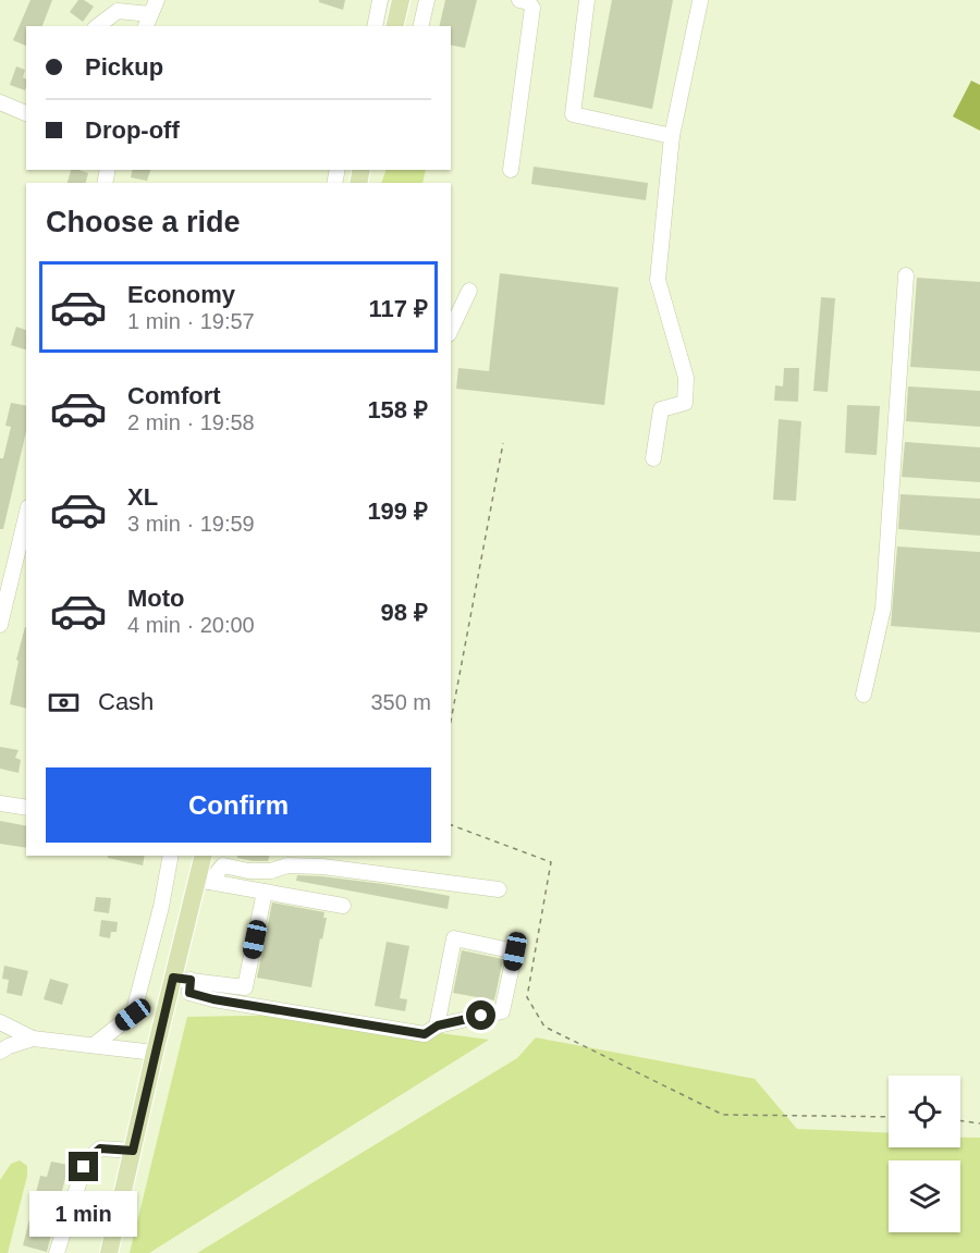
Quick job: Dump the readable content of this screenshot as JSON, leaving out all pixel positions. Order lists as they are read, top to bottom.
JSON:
{
  "page": {
    "banner": ["Pickup", "Drop-off"],
    "heading": "Choose a ride",
    "list": [
      {
        "name": "Economy",
        "note": "1 min · 19:57",
        "value": "117 ₽"
      },
      {
        "name": "Comfort",
        "note": "2 min · 19:58",
        "value": "158 ₽"
      },
      {
        "name": "XL",
        "note": "3 min · 19:59",
        "value": "199 ₽"
      },
      {
        "name": "Moto",
        "note": "4 min · 20:00",
        "value": "98 ₽"
      }
    ],
    "pay": ["Cash", "350 m"],
    "buttons": "Confirm",
    "bubble": "1 min"
  }
}
